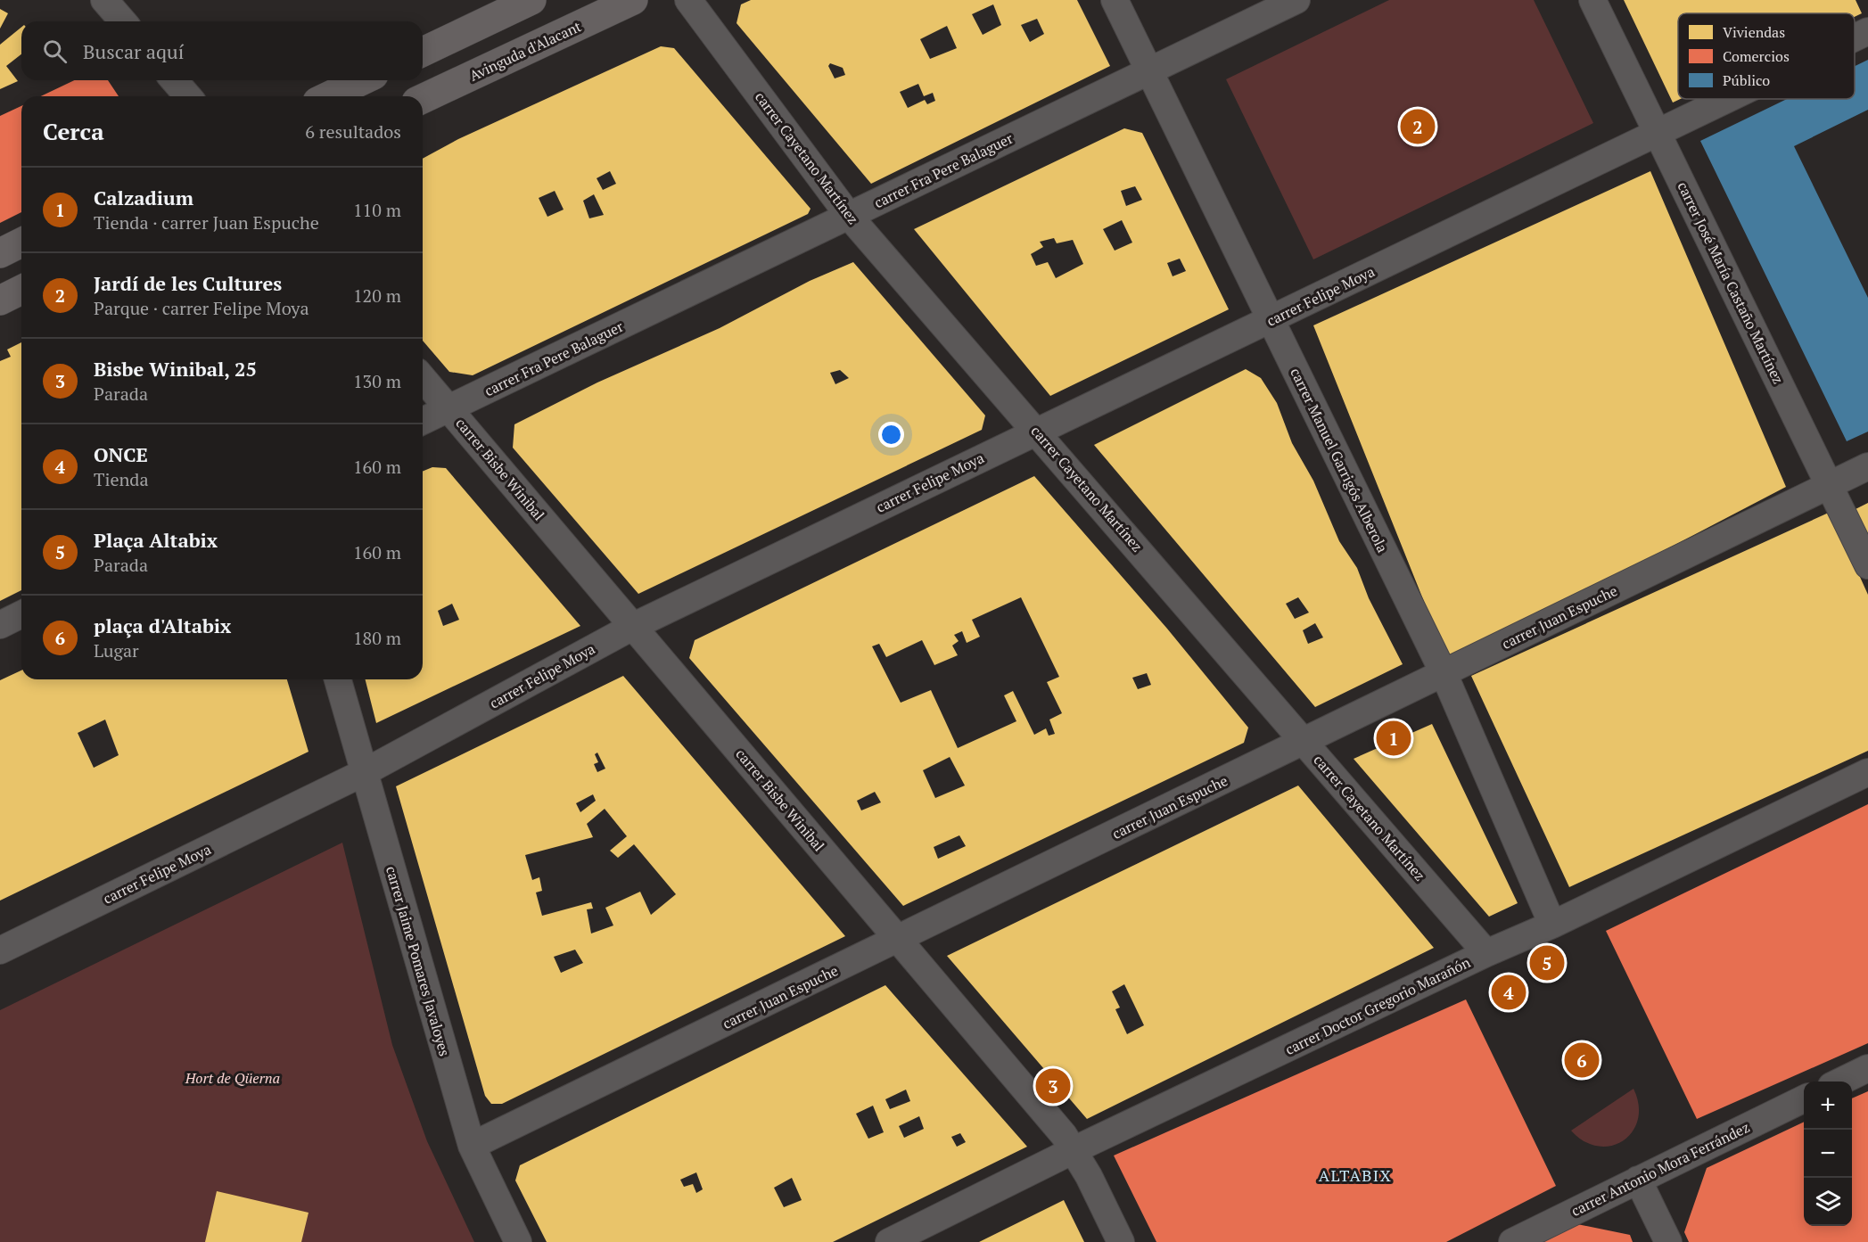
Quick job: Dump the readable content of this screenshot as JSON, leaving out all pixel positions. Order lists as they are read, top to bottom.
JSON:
{
  "streets": {
    "main road": ["Avinguda d'Alacant"],
    "street": [
      "carrer Cayetano Martínez",
      "carrer Fra Pere Balaguer",
      "carrer José María Castaño Martínez",
      "carrer Felipe Moya",
      "carrer Manuel Garrigós Alberola",
      "carrer Bisbe Winibal",
      "carrer Juan Espuche",
      "carrer Jaime Pomares Javaloyes",
      "carrer Doctor Gregorio Marañón",
      "carrer Antonio Mora Ferrández"
    ]
  },
  "crossings": [
    ["carrer Cayetano Martínez", "carrer Fra Pere Balaguer"],
    ["carrer Cayetano Martínez", "carrer Felipe Moya"],
    ["carrer Cayetano Martínez", "carrer Juan Espuche"],
    ["carrer Cayetano Martínez", "carrer Doctor Gregorio Marañón"],
    ["carrer Fra Pere Balaguer", "carrer Manuel Garrigós Alberola"],
    ["carrer Fra Pere Balaguer", "carrer Bisbe Winibal"],
    ["carrer José María Castaño Martínez", "carrer Felipe Moya"],
    ["carrer José María Castaño Martínez", "carrer Juan Espuche"],
    ["carrer Felipe Moya", "carrer Manuel Garrigós Alberola"],
    ["carrer Felipe Moya", "carrer Bisbe Winibal"],
    ["carrer Felipe Moya", "carrer Jaime Pomares Javaloyes"],
    ["carrer Manuel Garrigós Alberola", "carrer Juan Espuche"],
    ["carrer Manuel Garrigós Alberola", "carrer Doctor Gregorio Marañón"],
    ["carrer Bisbe Winibal", "carrer Juan Espuche"],
    ["carrer Bisbe Winibal", "carrer Doctor Gregorio Marañón"],
    ["carrer Juan Espuche", "carrer Jaime Pomares Javaloyes"]
  ],
  "districts": ["ALTABIX"],
  "parks": ["Hort de Qüerna"],
  "legend": ["Viviendas", "Comercios", "Público"],
  "page": {
    "search": "Buscar aquí",
    "heading": ["Cerca", "6 resultados"],
    "pins": [
      "2",
      "1",
      "5",
      "4",
      "6",
      "3"
    ],
    "list": [
      {
        "mark": "1",
        "name": "Calzadium",
        "note": "Tienda · carrer Juan Espuche",
        "value": "110 m"
      },
      {
        "mark": "2",
        "name": "Jardí de les Cultures",
        "note": "Parque · carrer Felipe Moya",
        "value": "120 m"
      },
      {
        "mark": "3",
        "name": "Bisbe Winibal, 25",
        "note": "Parada",
        "value": "130 m"
      },
      {
        "mark": "4",
        "name": "ONCE",
        "note": "Tienda",
        "value": "160 m"
      },
      {
        "mark": "5",
        "name": "Plaça Altabix",
        "note": "Parada",
        "value": "160 m"
      },
      {
        "mark": "6",
        "name": "plaça d'Altabix",
        "note": "Lugar",
        "value": "180 m"
      }
    ],
    "map_buttons": ["+", "−"]
  }
}
